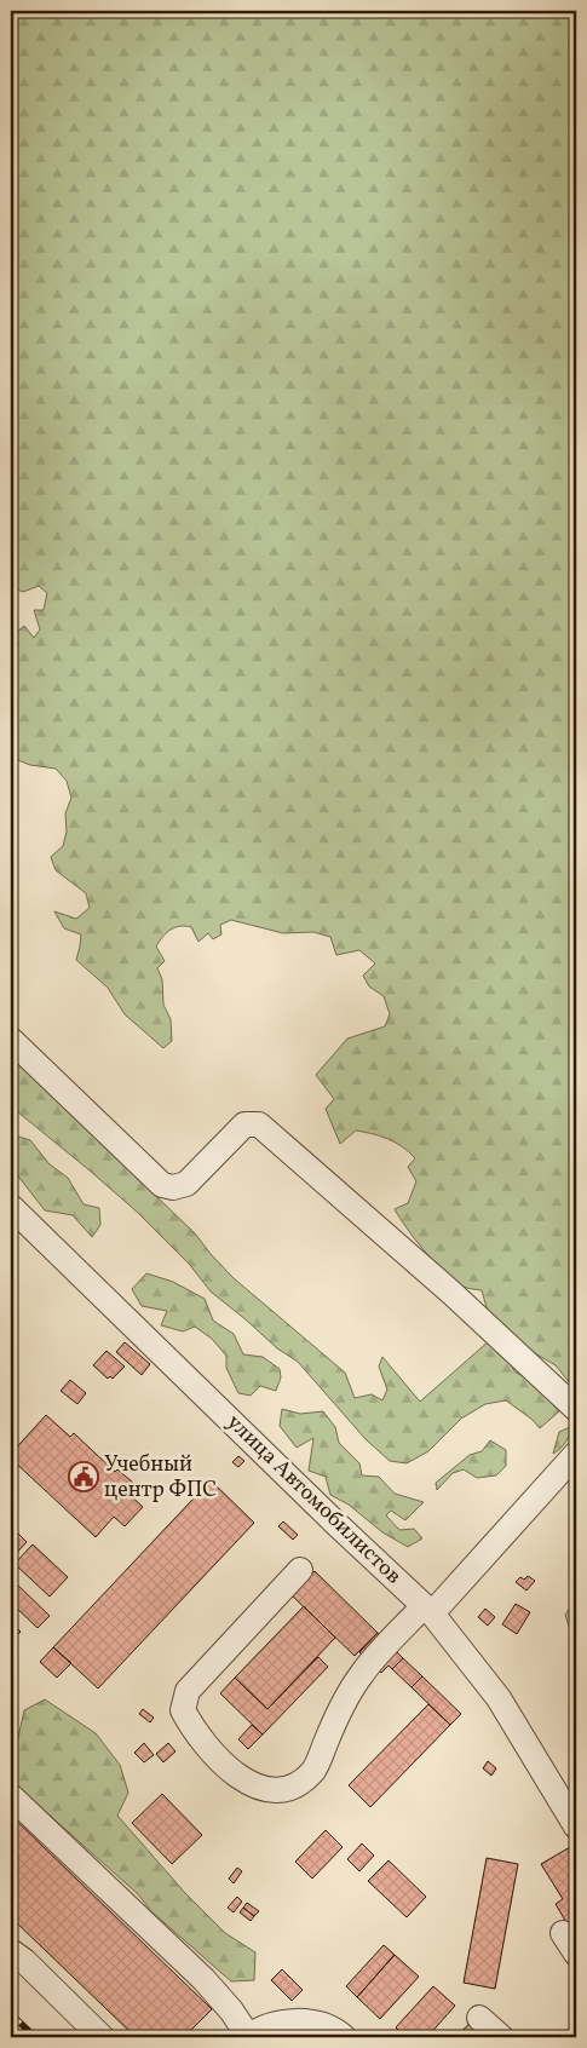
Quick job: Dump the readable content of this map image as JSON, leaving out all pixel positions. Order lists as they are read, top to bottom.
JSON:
{
  "streets": {
    "street": ["улица Автомобилистов"]
  },
  "places": {
    "public building": ["Учебный центр ФПС"]
  }
}
